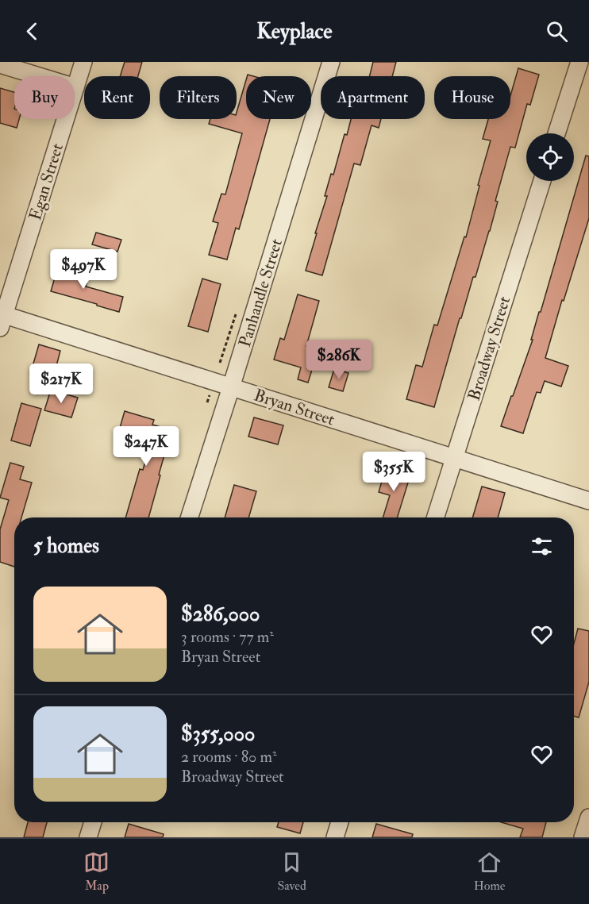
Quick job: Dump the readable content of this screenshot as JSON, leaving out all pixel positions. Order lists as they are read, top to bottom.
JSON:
{
  "streets": {
    "street": [
      "Egan Street",
      "Panhandle Street",
      "Broadway Street",
      "Bryan Street"
    ]
  },
  "crossings": [
    ["Egan Street", "Bryan Street"],
    ["Panhandle Street", "Bryan Street"],
    ["Broadway Street", "Bryan Street"]
  ],
  "page": {
    "header": "Keyplace",
    "chip": [
      "Buy",
      "Rent",
      "Filters",
      "New",
      "Apartment",
      "House"
    ],
    "price": [
      "$497K",
      "$286K",
      "$217K",
      "$247K",
      "$355K"
    ],
    "heading": "5 homes",
    "list": [
      {
        "name": "$286,000",
        "note": "3 rooms · 77 m² · Bryan Street"
      },
      {
        "name": "$355,000",
        "note": "2 rooms · 80 m² · Broadway Street"
      }
    ],
    "tabs": ["Map", "Saved", "Home"]
  }
}
